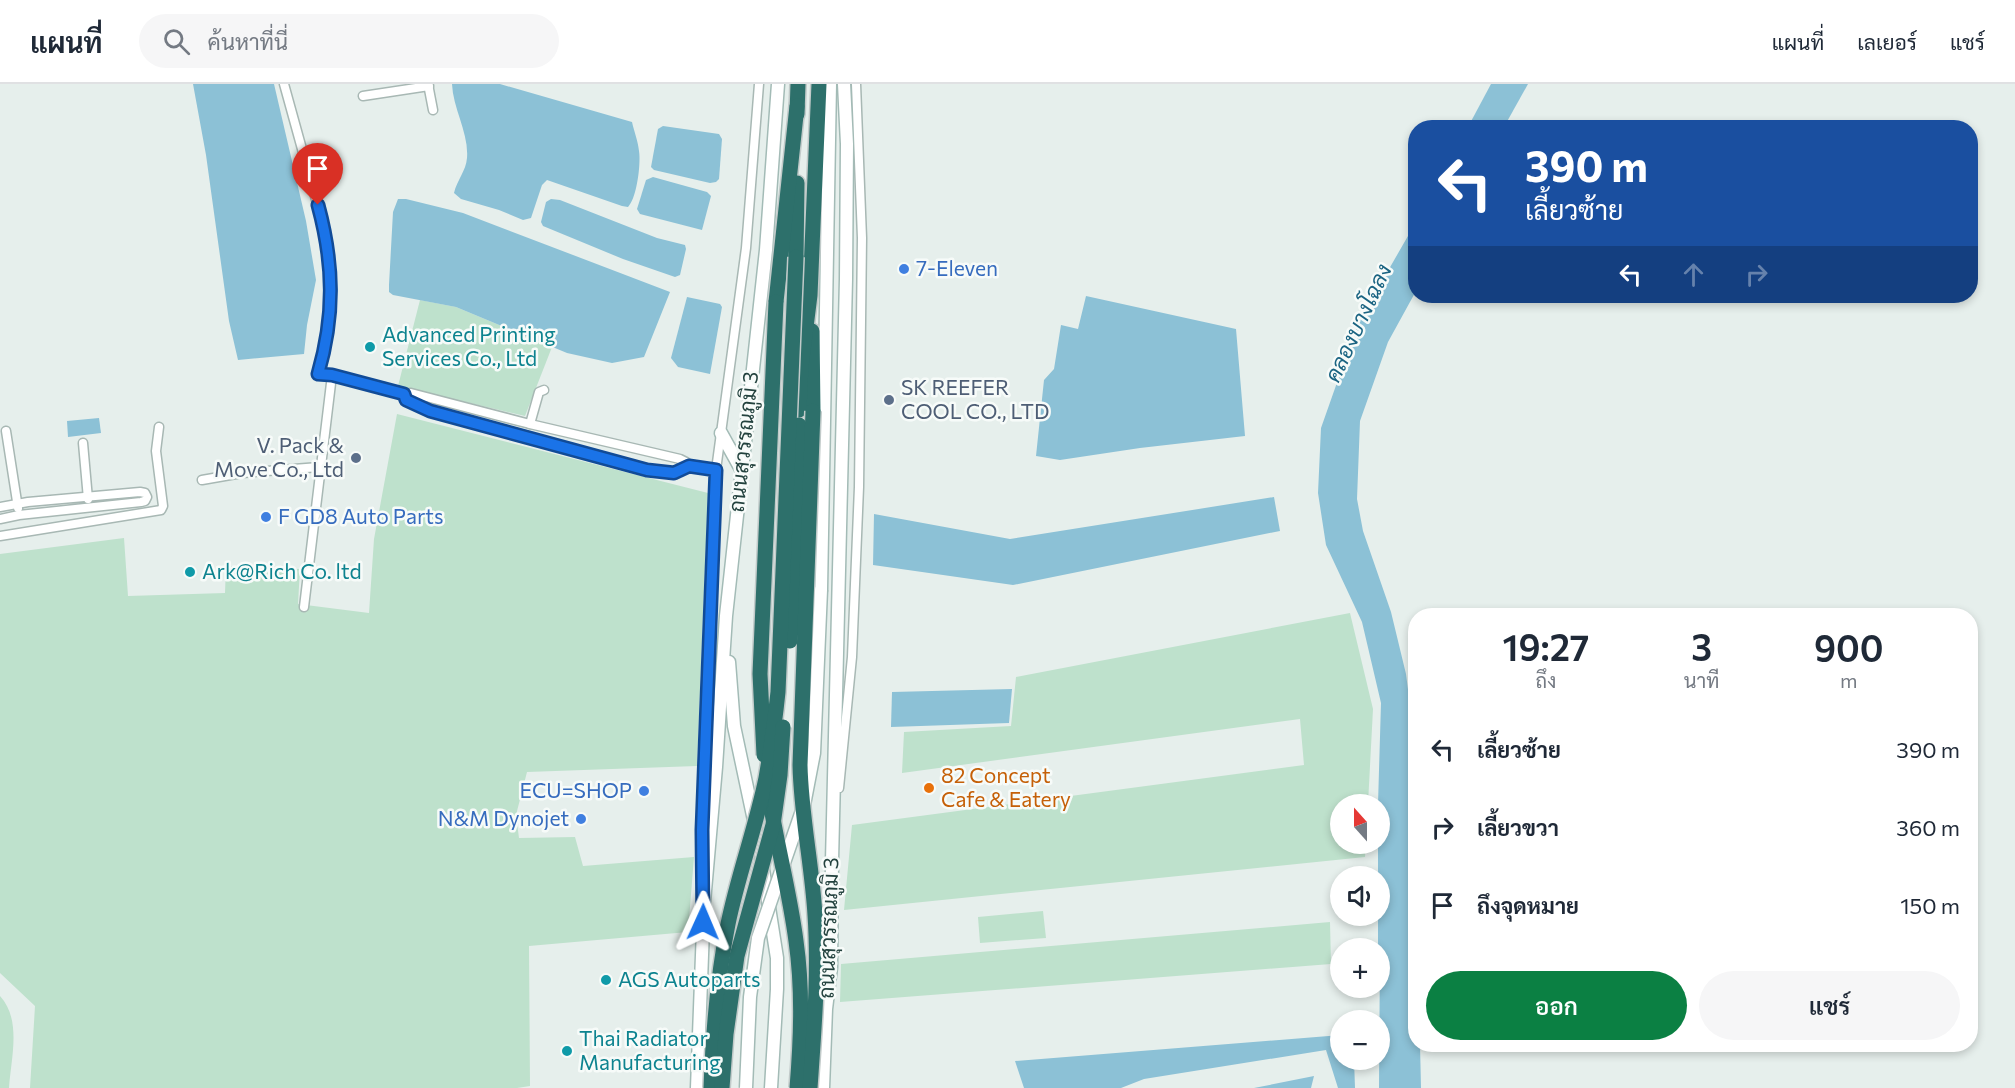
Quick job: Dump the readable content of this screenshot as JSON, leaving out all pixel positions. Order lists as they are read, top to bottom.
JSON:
{
  "streets": {
    "main road": ["ถนนสุวรรณภูมิ 3"]
  },
  "water": ["คลองบางโฉลง"],
  "places": [
    "7-Eleven",
    "Advanced Printing Services Co., Ltd",
    "SK REEFER COOL CO., LTD",
    "V. Pack & Move Co., Ltd",
    "F GD8 Auto Parts",
    "Ark@Rich Co. ltd",
    "82 Concept Cafe & Eatery",
    "ECU=SHOP",
    "N&M Dynojet",
    "AGS Autoparts",
    "Thai Radiator Manufacturing"
  ],
  "north": "top",
  "page": {
    "header": "แผนที่",
    "search": "ค้นหาที่นี่",
    "nav": ["แผนที่", "เลเยอร์", "แชร์"],
    "turn": ["390 m", "เลี้ยวซ้าย"],
    "eta": [
      "19:27",
      "ถึง",
      "3",
      "นาที",
      "900",
      "m"
    ],
    "list": [
      {
        "name": "เลี้ยวซ้าย",
        "value": "390 m"
      },
      {
        "name": "เลี้ยวขวา",
        "value": "360 m"
      },
      {
        "name": "ถึงจุดหมาย",
        "value": "150 m"
      }
    ],
    "map_buttons": ["+", "−"],
    "buttons": ["ออก", "แชร์"]
  }
}
